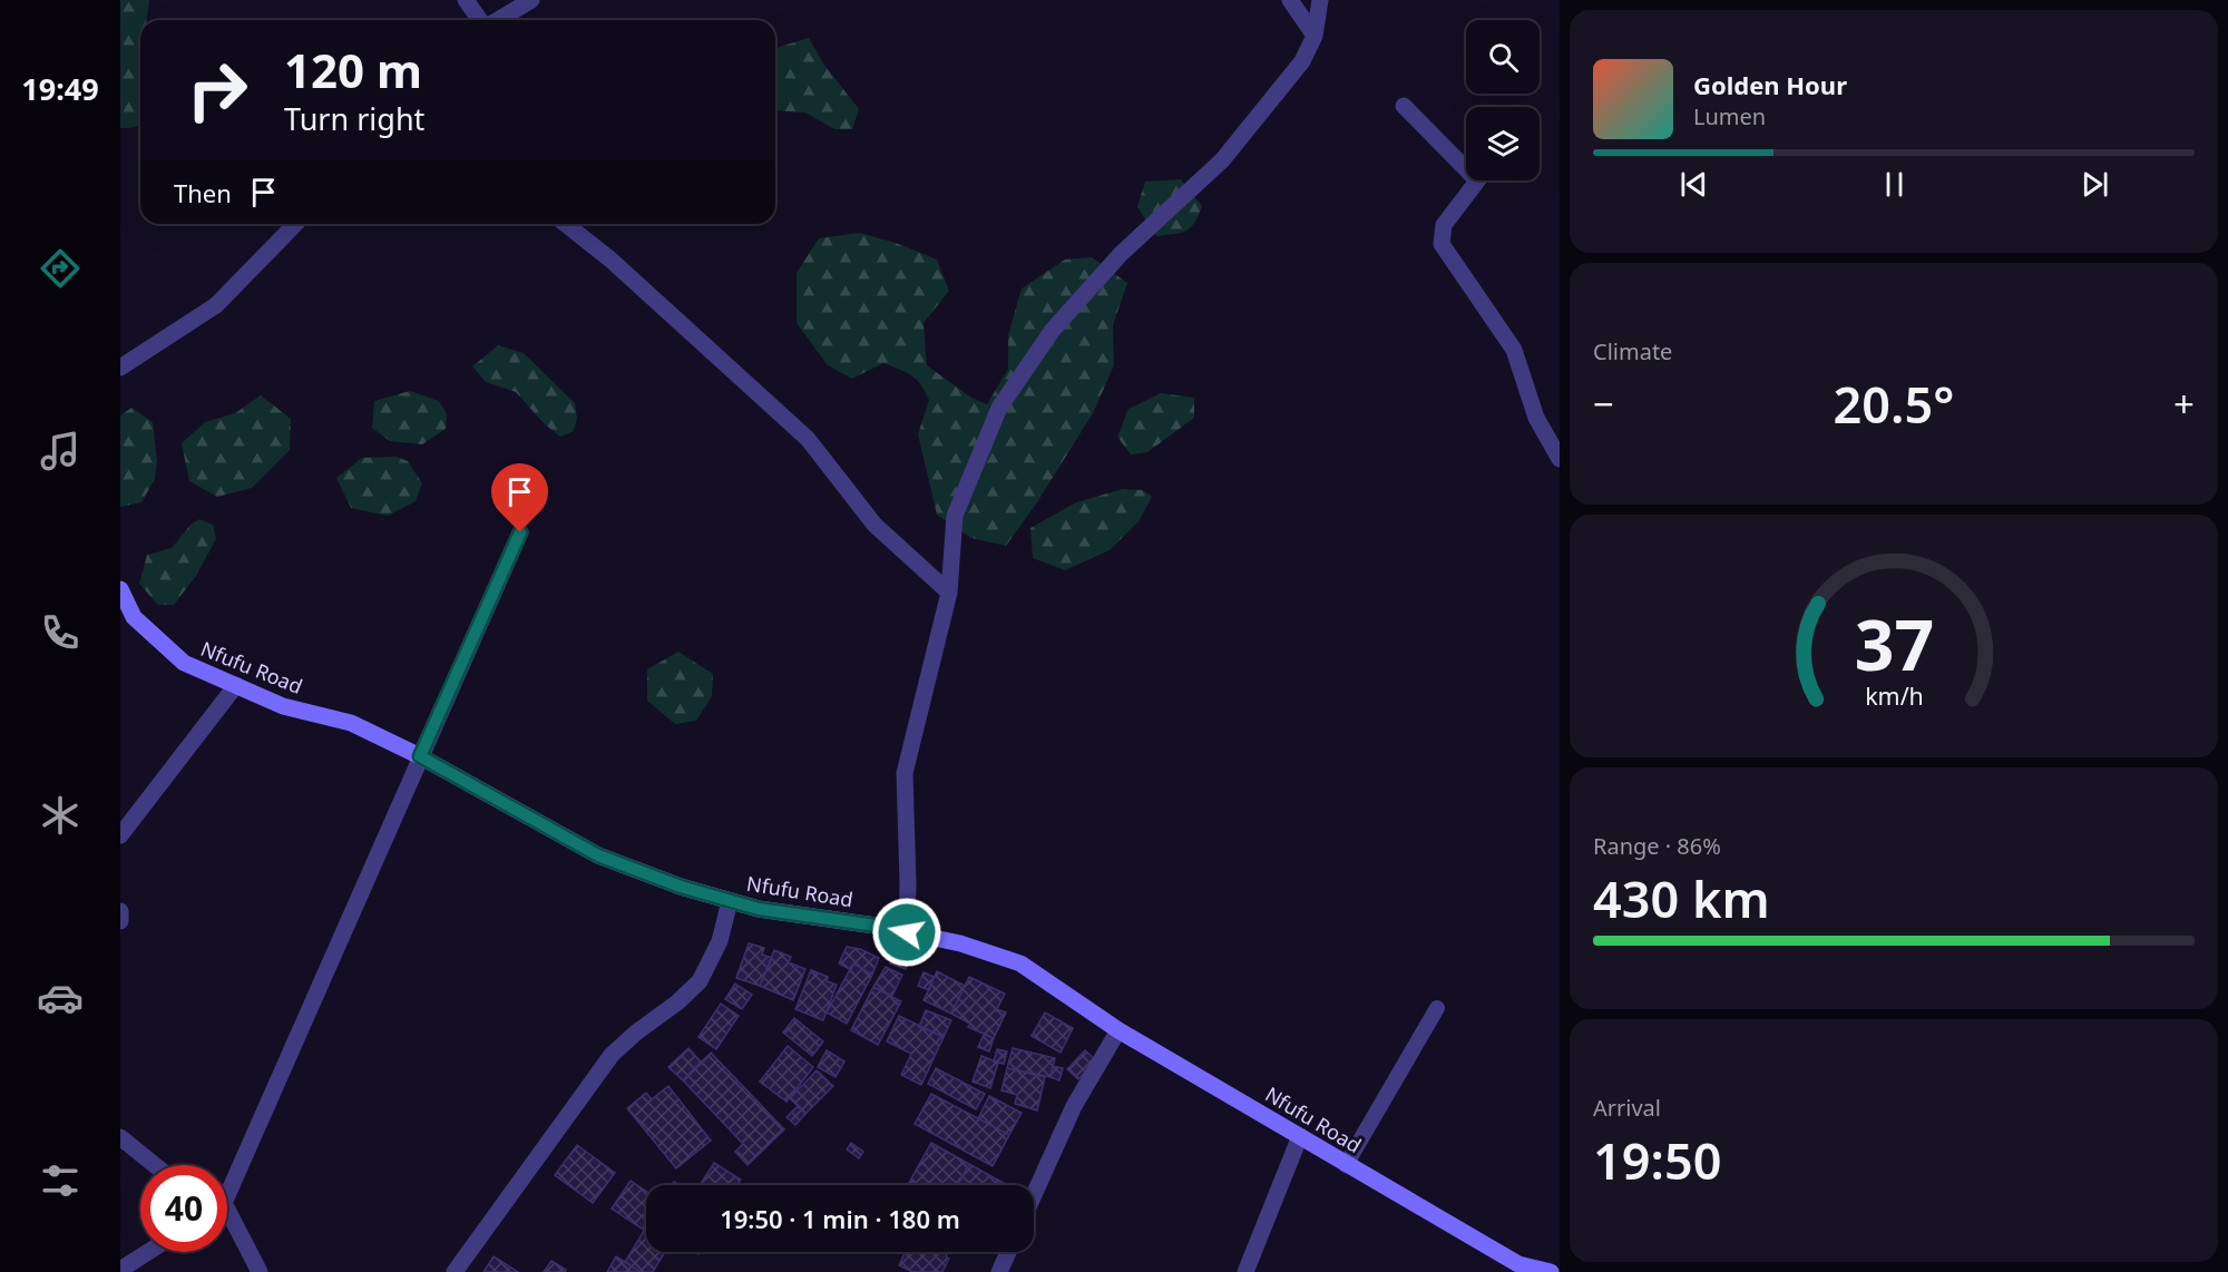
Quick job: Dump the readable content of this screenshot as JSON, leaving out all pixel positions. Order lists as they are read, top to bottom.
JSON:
{
  "streets": {
    "street": ["Nfufu Road"]
  },
  "page": {
    "tabs": "19:49",
    "turn": ["120 m", "Turn right"],
    "song": ["Golden Hour", "Lumen"],
    "then": "Then",
    "tile": [
      "Climate",
      ["Range · 86%", "430 km"],
      ["Arrival", "19:50"]
    ],
    "heat": ["−", "20.5°", "+"],
    "limit": "40",
    "trip": "19:50 · 1 min · 180 m",
    "gauge": ["37", "km/h"]
  }
}
